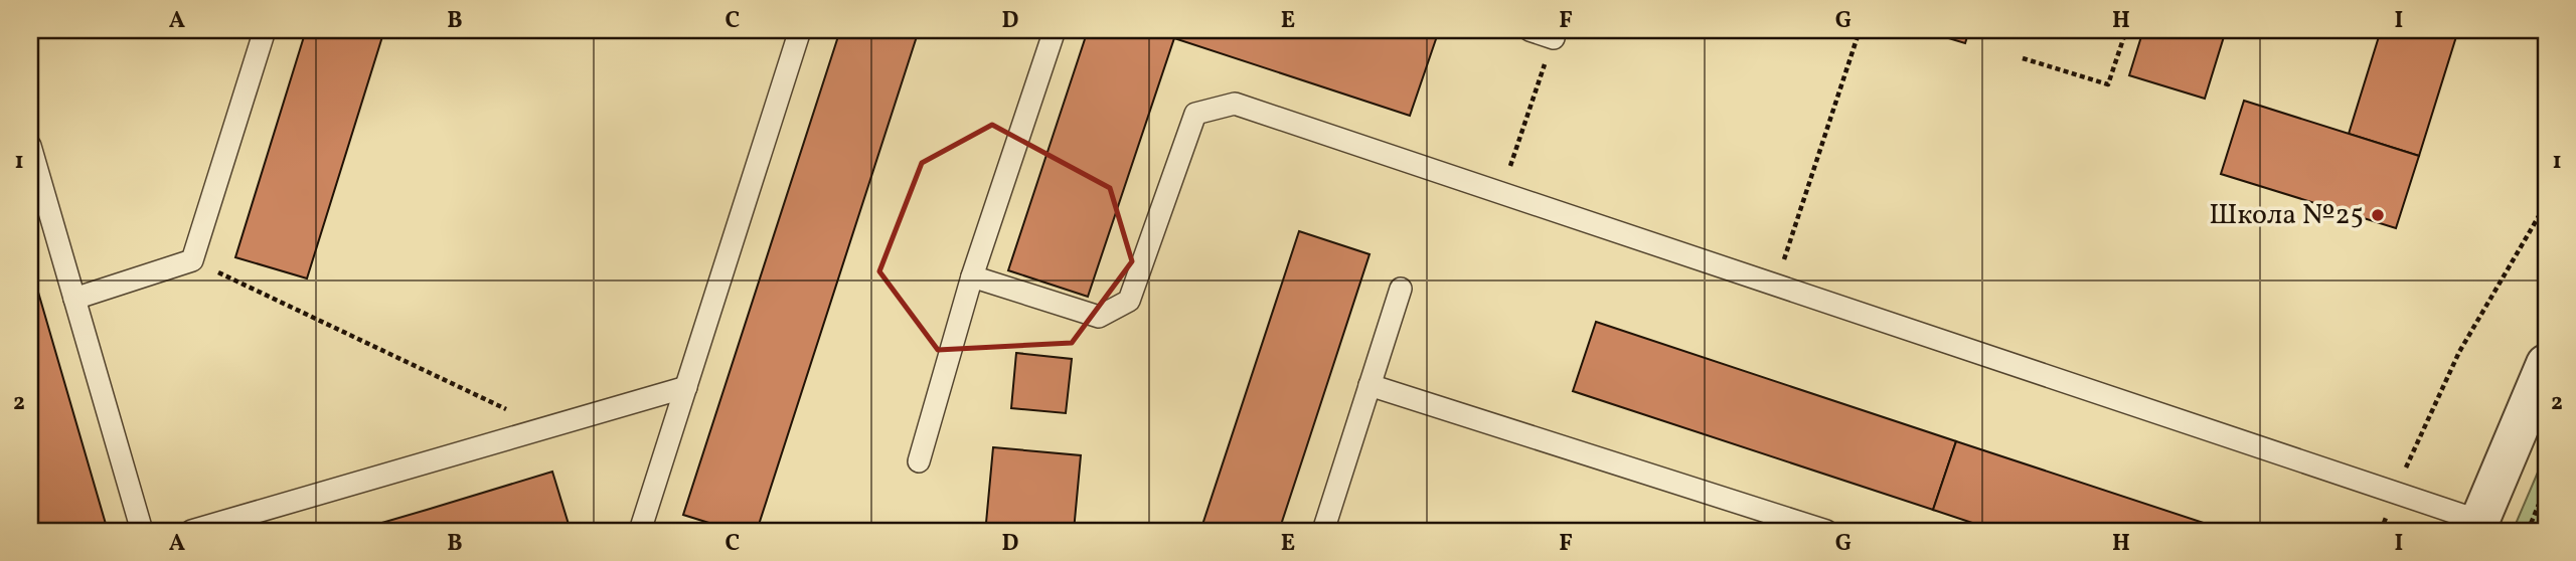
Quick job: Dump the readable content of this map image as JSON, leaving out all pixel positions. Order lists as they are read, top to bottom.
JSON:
{
  "places": ["Школа №25"],
  "grid": {
    "columns": [
      "A",
      "B",
      "C",
      "D",
      "E",
      "F",
      "G",
      "H",
      "I"
    ],
    "rows": ["1", "2"]
  }
}
